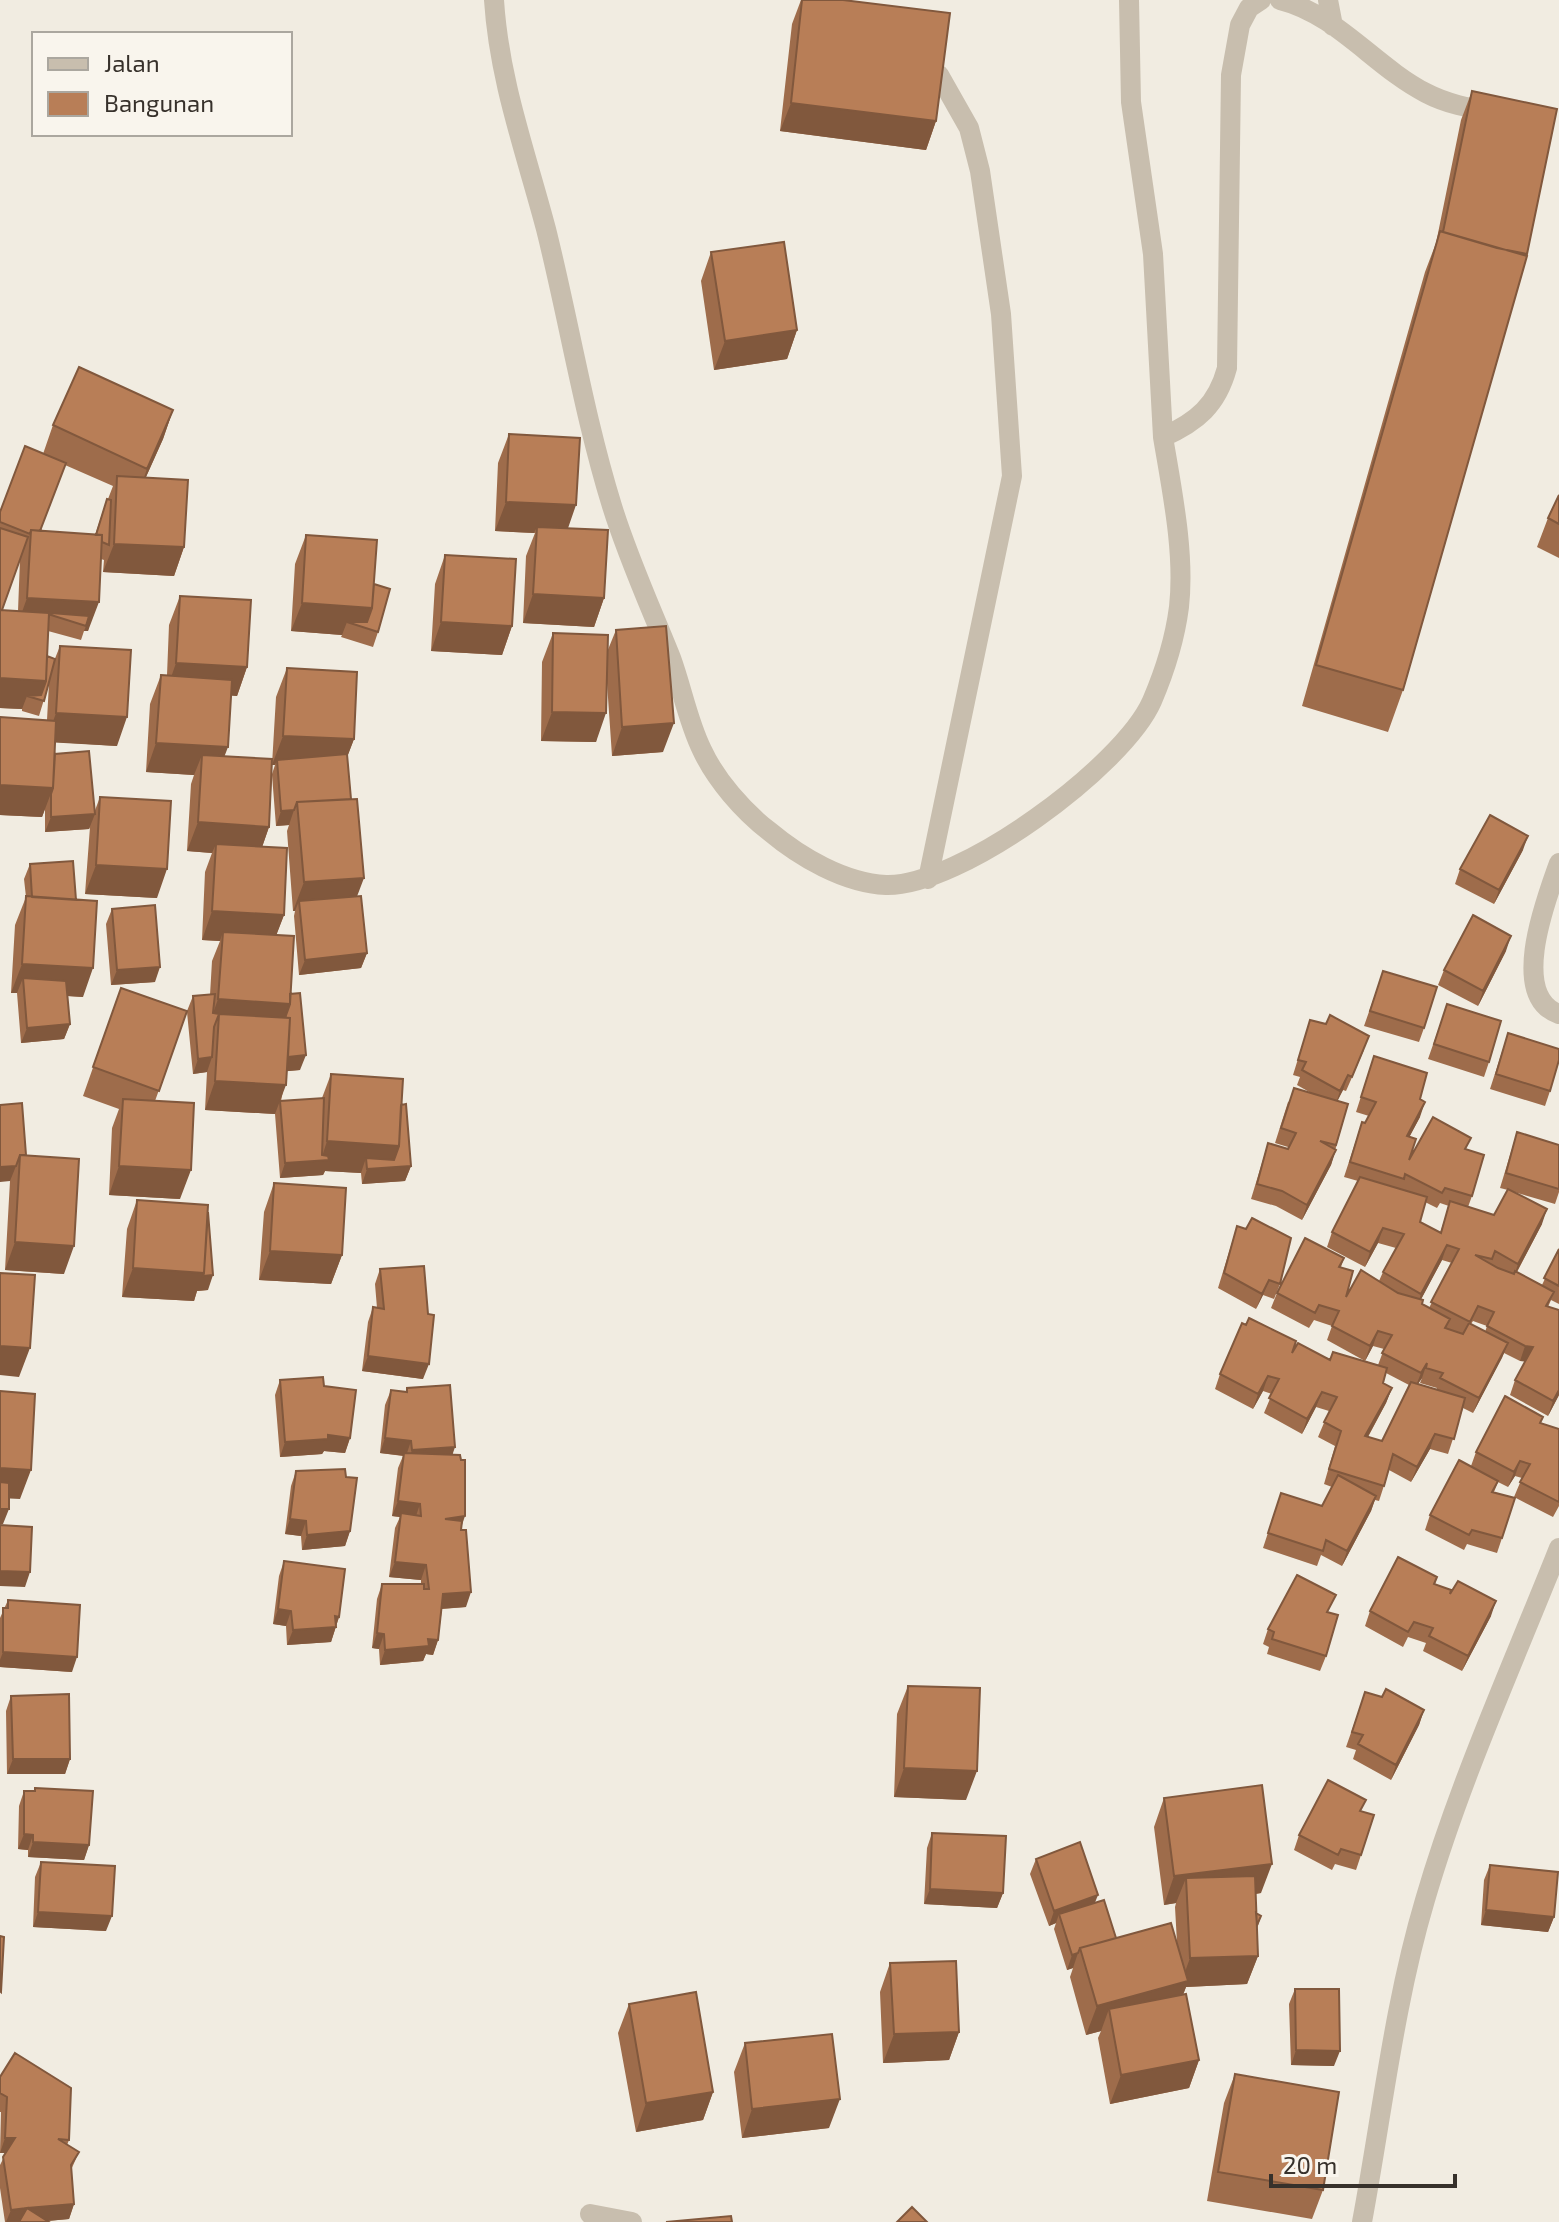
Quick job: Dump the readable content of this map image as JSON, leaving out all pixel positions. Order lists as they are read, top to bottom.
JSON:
{
  "legend": ["Jalan", "Bangunan"],
  "scale_bar": "20 m"
}
